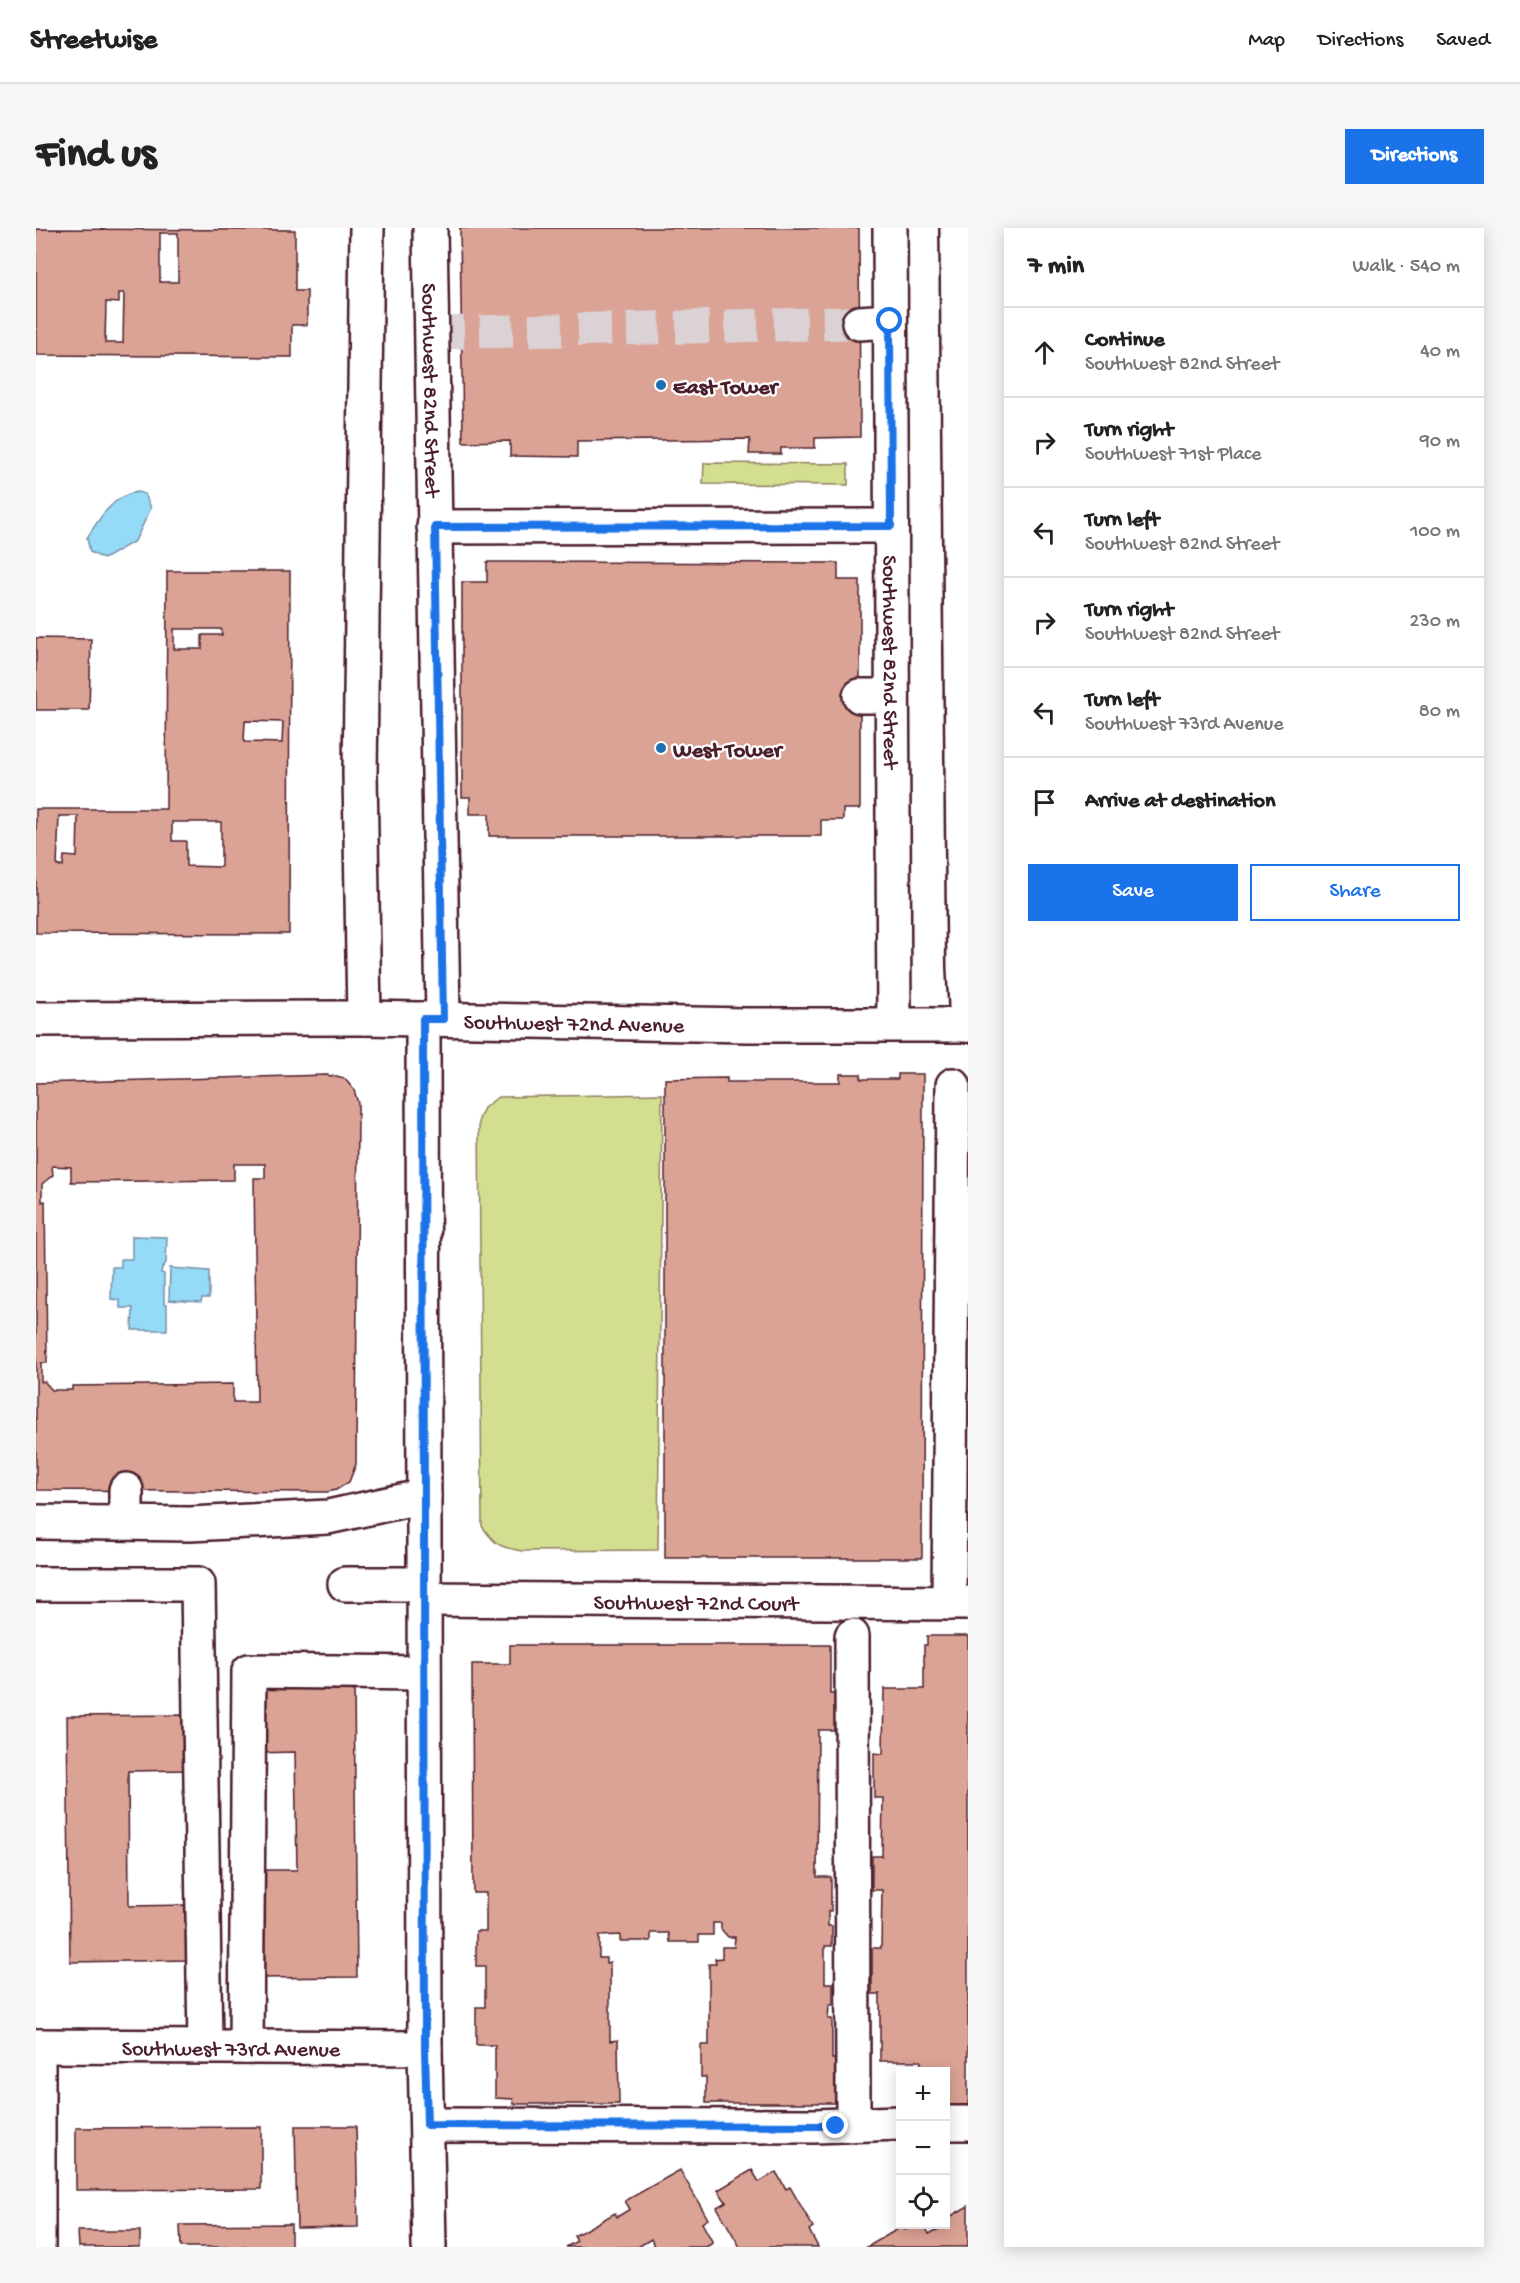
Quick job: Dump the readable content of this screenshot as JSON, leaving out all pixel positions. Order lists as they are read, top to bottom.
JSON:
{
  "streets": {
    "street": [
      "Southwest 82nd Street",
      "Southwest 72nd Avenue",
      "Southwest 72nd Court",
      "Southwest 73rd Avenue"
    ]
  },
  "crossings": [
    ["Southwest 82nd Street", "Southwest 72nd Avenue"],
    ["Southwest 82nd Street", "Southwest 72nd Court"],
    ["Southwest 82nd Street", "Southwest 73rd Avenue"]
  ],
  "places": ["East Tower", "West Tower"],
  "page": {
    "header": "Streetwise",
    "nav": ["Map", "Directions", "Saved"],
    "buttons": [
      "Directions",
      ["Save", "Share"]
    ],
    "title": "Find us",
    "heading": ["7 min", "Walk · 540 m"],
    "list": [
      ["Continue", "Southwest 82nd Street", "40 m"],
      ["Turn right", "Southwest 71st Place", "90 m"],
      ["Turn left", "Southwest 82nd Street", "100 m"],
      ["Turn right", "Southwest 82nd Street", "230 m"],
      ["Turn left", "Southwest 73rd Avenue", "80 m"],
      "Arrive at destination"
    ],
    "map_buttons": ["+", "−"]
  }
}
